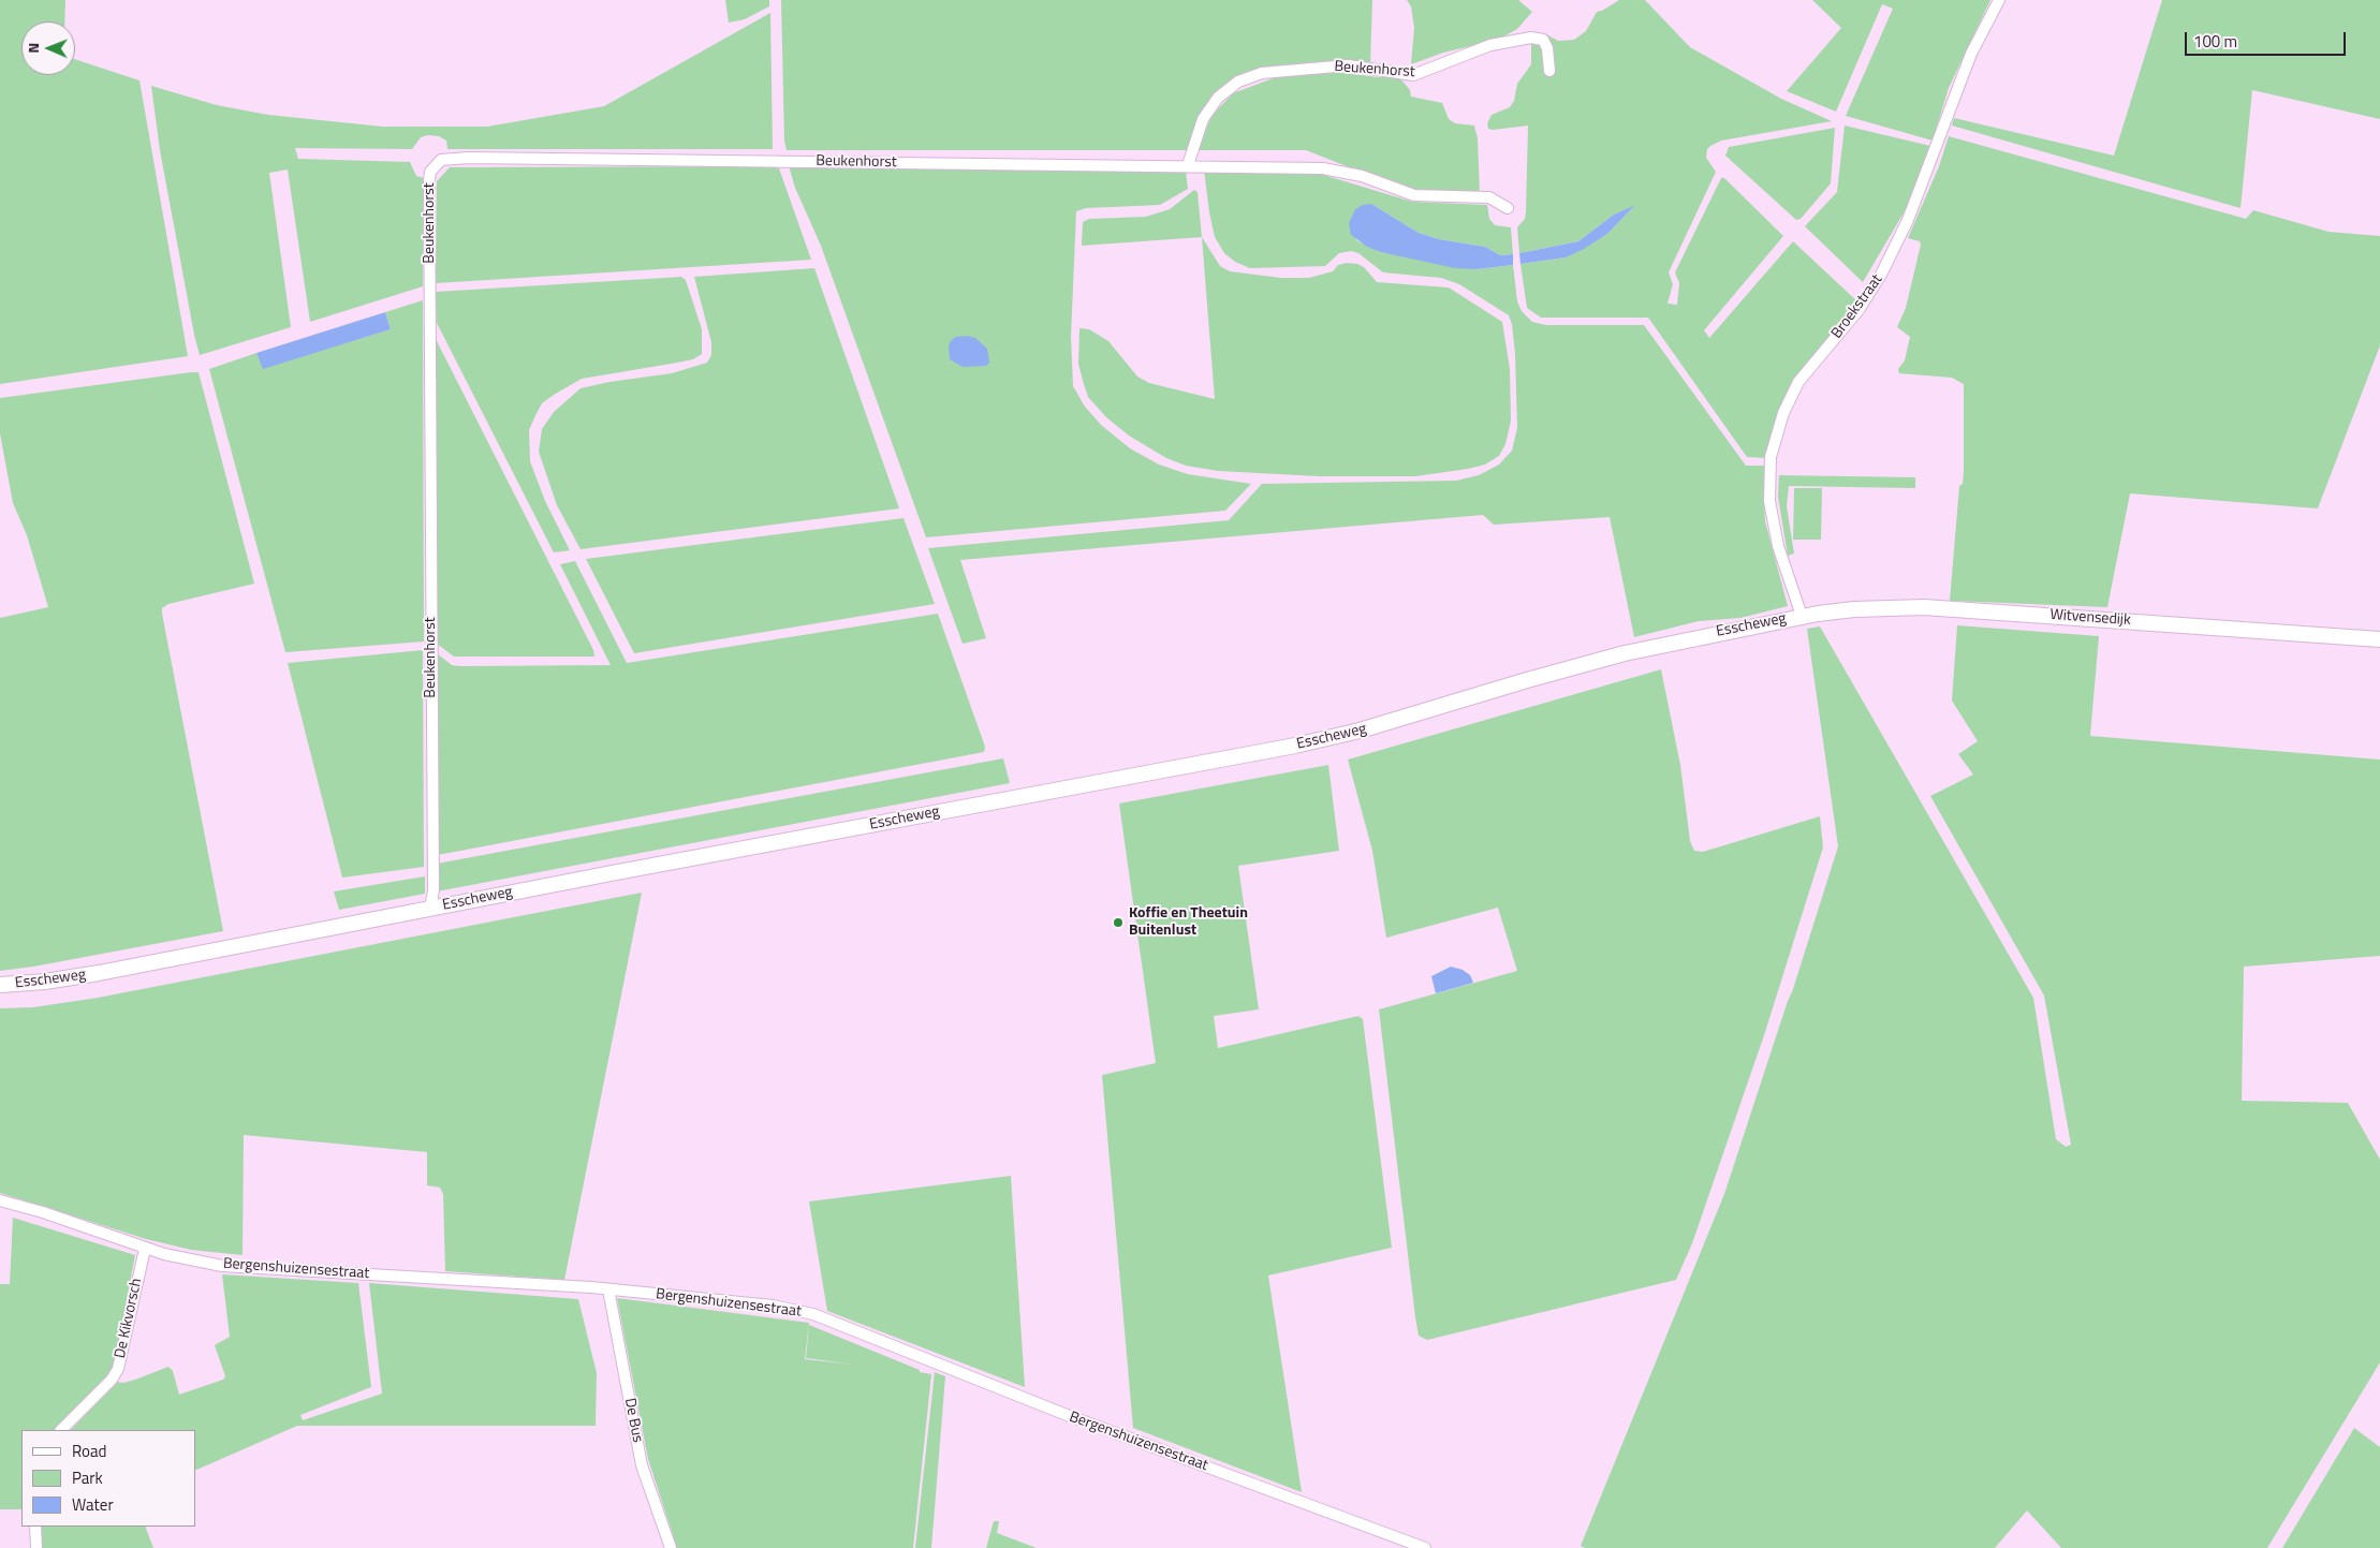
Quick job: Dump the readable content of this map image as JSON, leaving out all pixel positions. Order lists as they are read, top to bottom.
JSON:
{
  "streets": {
    "street": [
      "Beukenhorst",
      "Broekstraat",
      "Witvensedijk",
      "Esscheweg",
      "Bergenshuizensestraat",
      "De Kikvorsch",
      "De Bus"
    ]
  },
  "crossings": [
    ["Beukenhorst", "Esscheweg"],
    ["Broekstraat", "Witvensedijk"],
    ["Broekstraat", "Esscheweg"],
    ["Witvensedijk", "Esscheweg"],
    ["Bergenshuizensestraat", "De Kikvorsch"],
    ["Bergenshuizensestraat", "De Bus"]
  ],
  "places": ["Koffie en Theetuin Buitenlust"],
  "legend": ["Road", "Park", "Water"],
  "scale_bar": "100 m",
  "north": "left"
}
